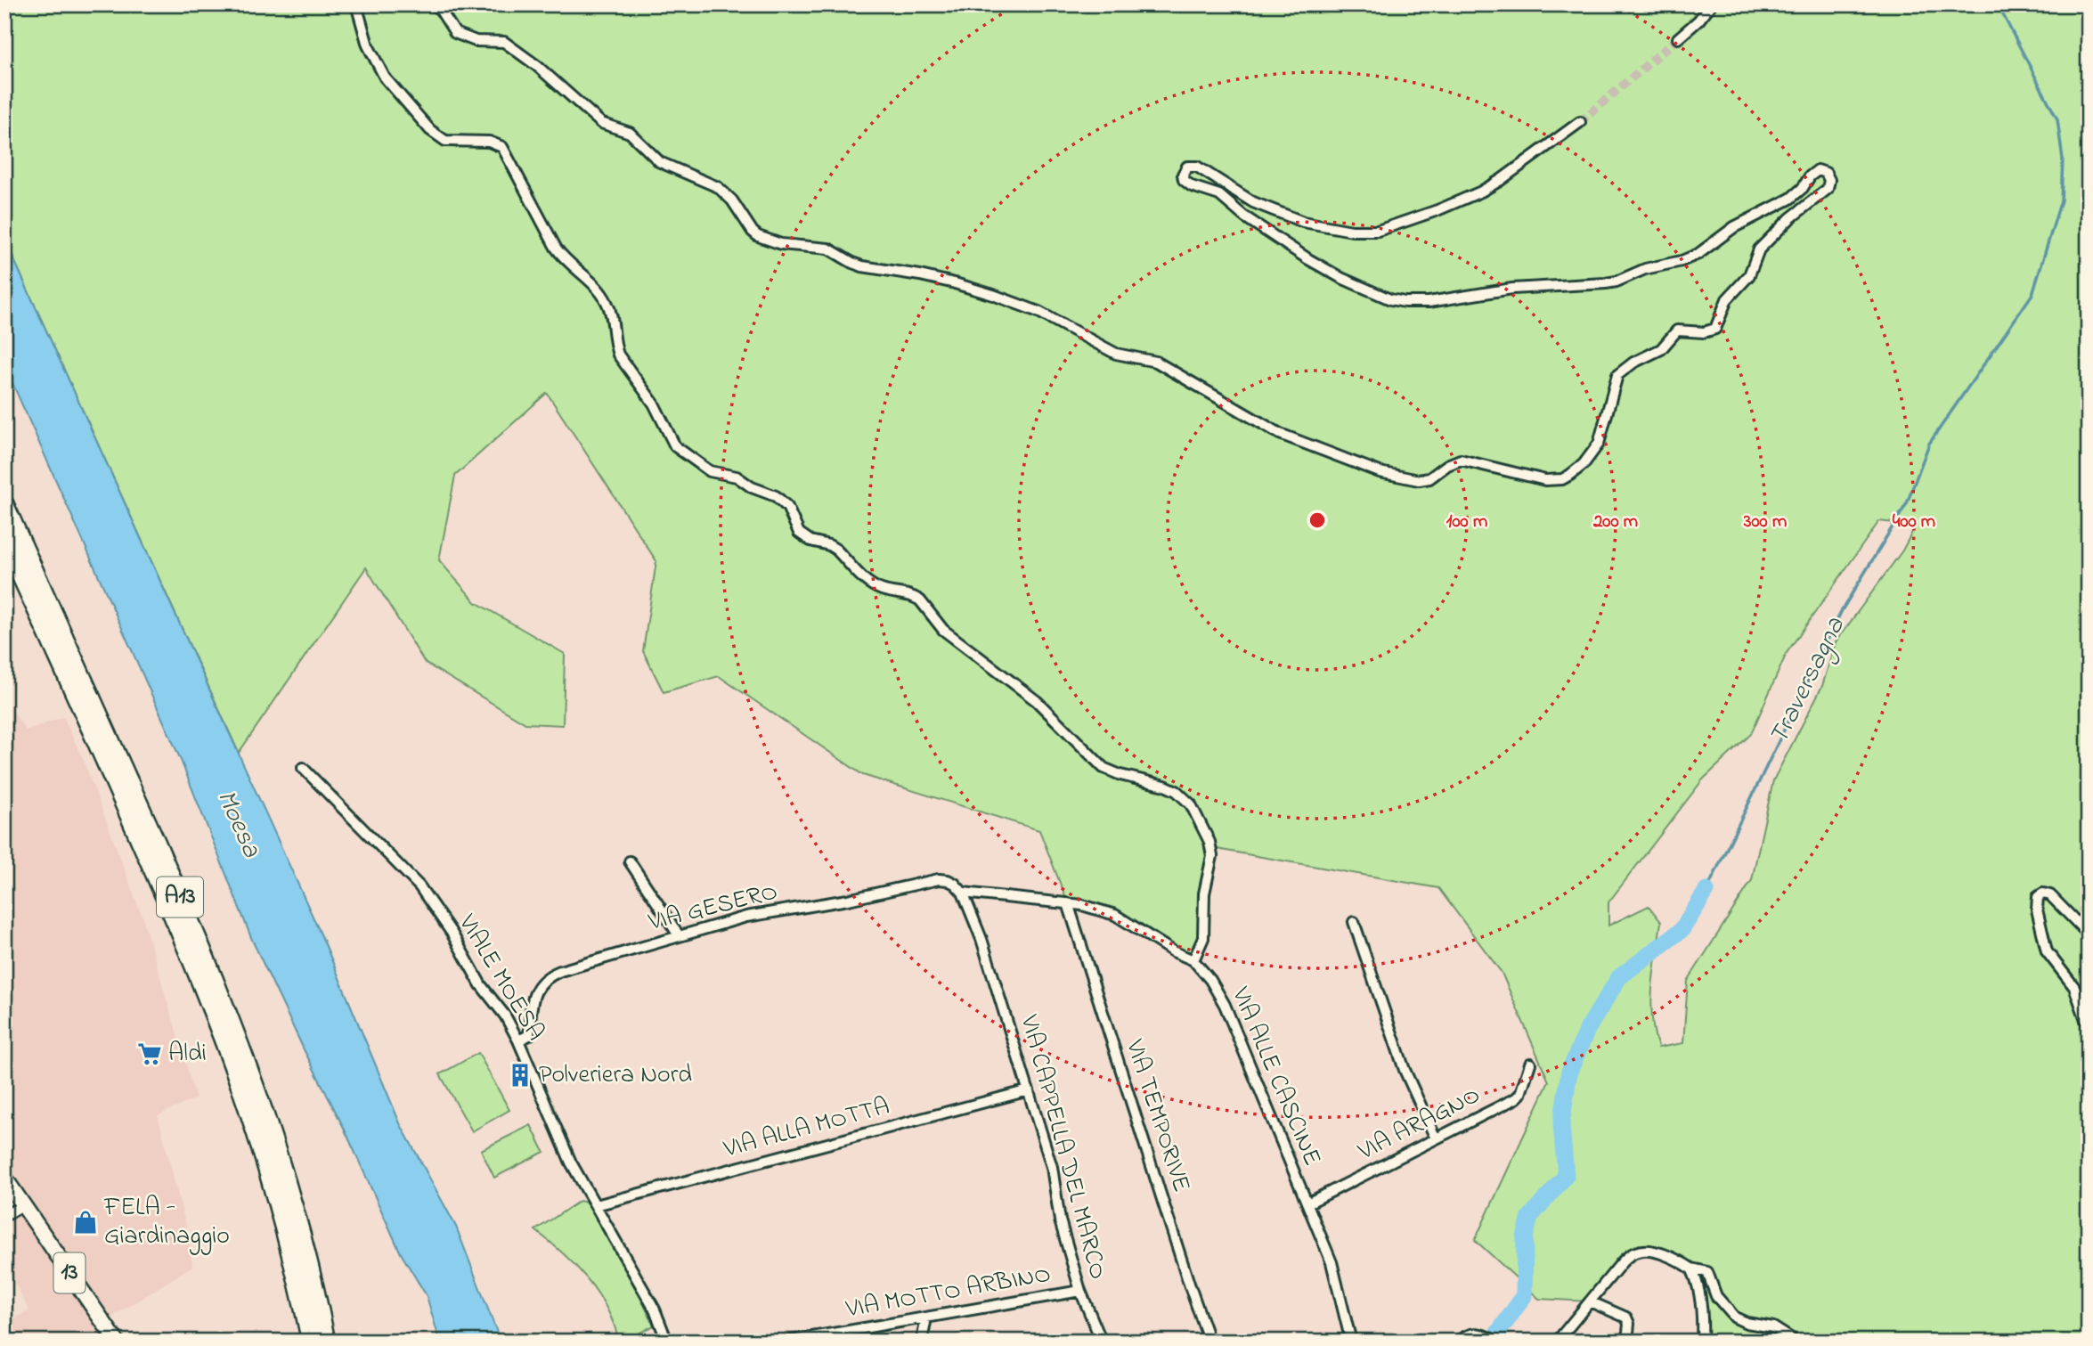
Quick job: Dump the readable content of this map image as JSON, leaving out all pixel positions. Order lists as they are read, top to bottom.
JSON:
{
  "streets": {
    "highway": ["A13"],
    "main road": ["13"],
    "street": [
      "VIA GESERO",
      "VIALE MOESA",
      "VIA ALLE CASCINE",
      "VIA TEMPORIVE",
      "VIA ARAGNO",
      "VIA ALLA MOTTA",
      "VIA CAPPELLA DEL MARCO",
      "VIA MOTTO ARBINO"
    ]
  },
  "crossings": [
    ["VIA GESERO", "VIALE MOESA"],
    ["VIA GESERO", "VIA ALLE CASCINE"],
    ["VIA GESERO", "VIA CAPPELLA DEL MARCO"],
    ["VIALE MOESA", "VIA ALLA MOTTA"],
    ["VIA ALLE CASCINE", "VIA TEMPORIVE"],
    ["VIA ALLE CASCINE", "VIA ARAGNO"],
    ["VIA ALLE CASCINE", "VIA CAPPELLA DEL MARCO"],
    ["VIA ALLA MOTTA", "VIA CAPPELLA DEL MARCO"],
    ["VIA CAPPELLA DEL MARCO", "VIA MOTTO ARBINO"]
  ],
  "water": ["Traversagna", "Moesa"],
  "places": {
    "supermarket": ["Aldi"],
    "building": ["Polveriera Nord"],
    "shop": ["FELA - Giardinaggio"]
  },
  "rings": [
    "100 m",
    "200 m",
    "300 m",
    "400 m"
  ]
}
